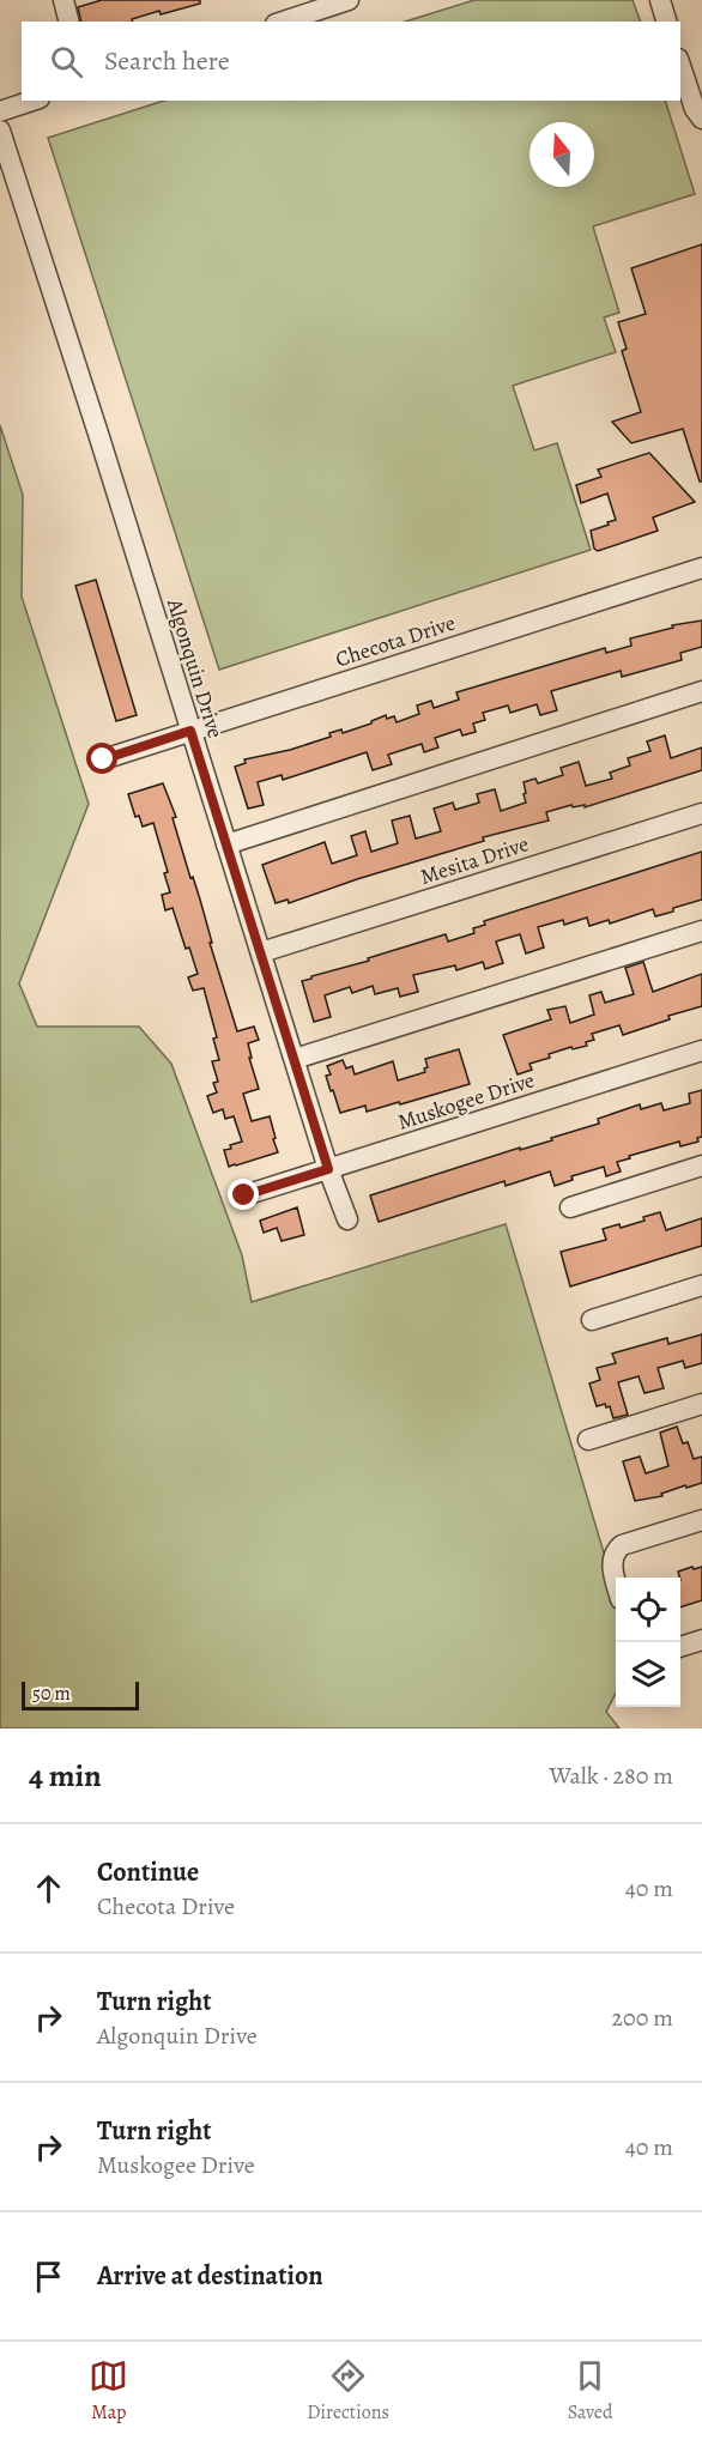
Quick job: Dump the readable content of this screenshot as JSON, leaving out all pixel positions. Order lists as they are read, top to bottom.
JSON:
{
  "streets": {
    "street": [
      "Checota Drive",
      "Algonquin Drive",
      "Mesita Drive",
      "Muskogee Drive"
    ]
  },
  "crossings": [
    ["Checota Drive", "Algonquin Drive"],
    ["Algonquin Drive", "Mesita Drive"],
    ["Algonquin Drive", "Muskogee Drive"]
  ],
  "scale_bar": "50 m",
  "north": "top",
  "page": {
    "search": "Search here",
    "scale": "50 m",
    "heading": ["4 min", "Walk · 280 m"],
    "list": [
      ["Continue", "Checota Drive", "40 m"],
      ["Turn right", "Algonquin Drive", "200 m"],
      ["Turn right", "Muskogee Drive", "40 m"],
      "Arrive at destination"
    ],
    "nav": ["Map", "Directions", "Saved"]
  }
}
